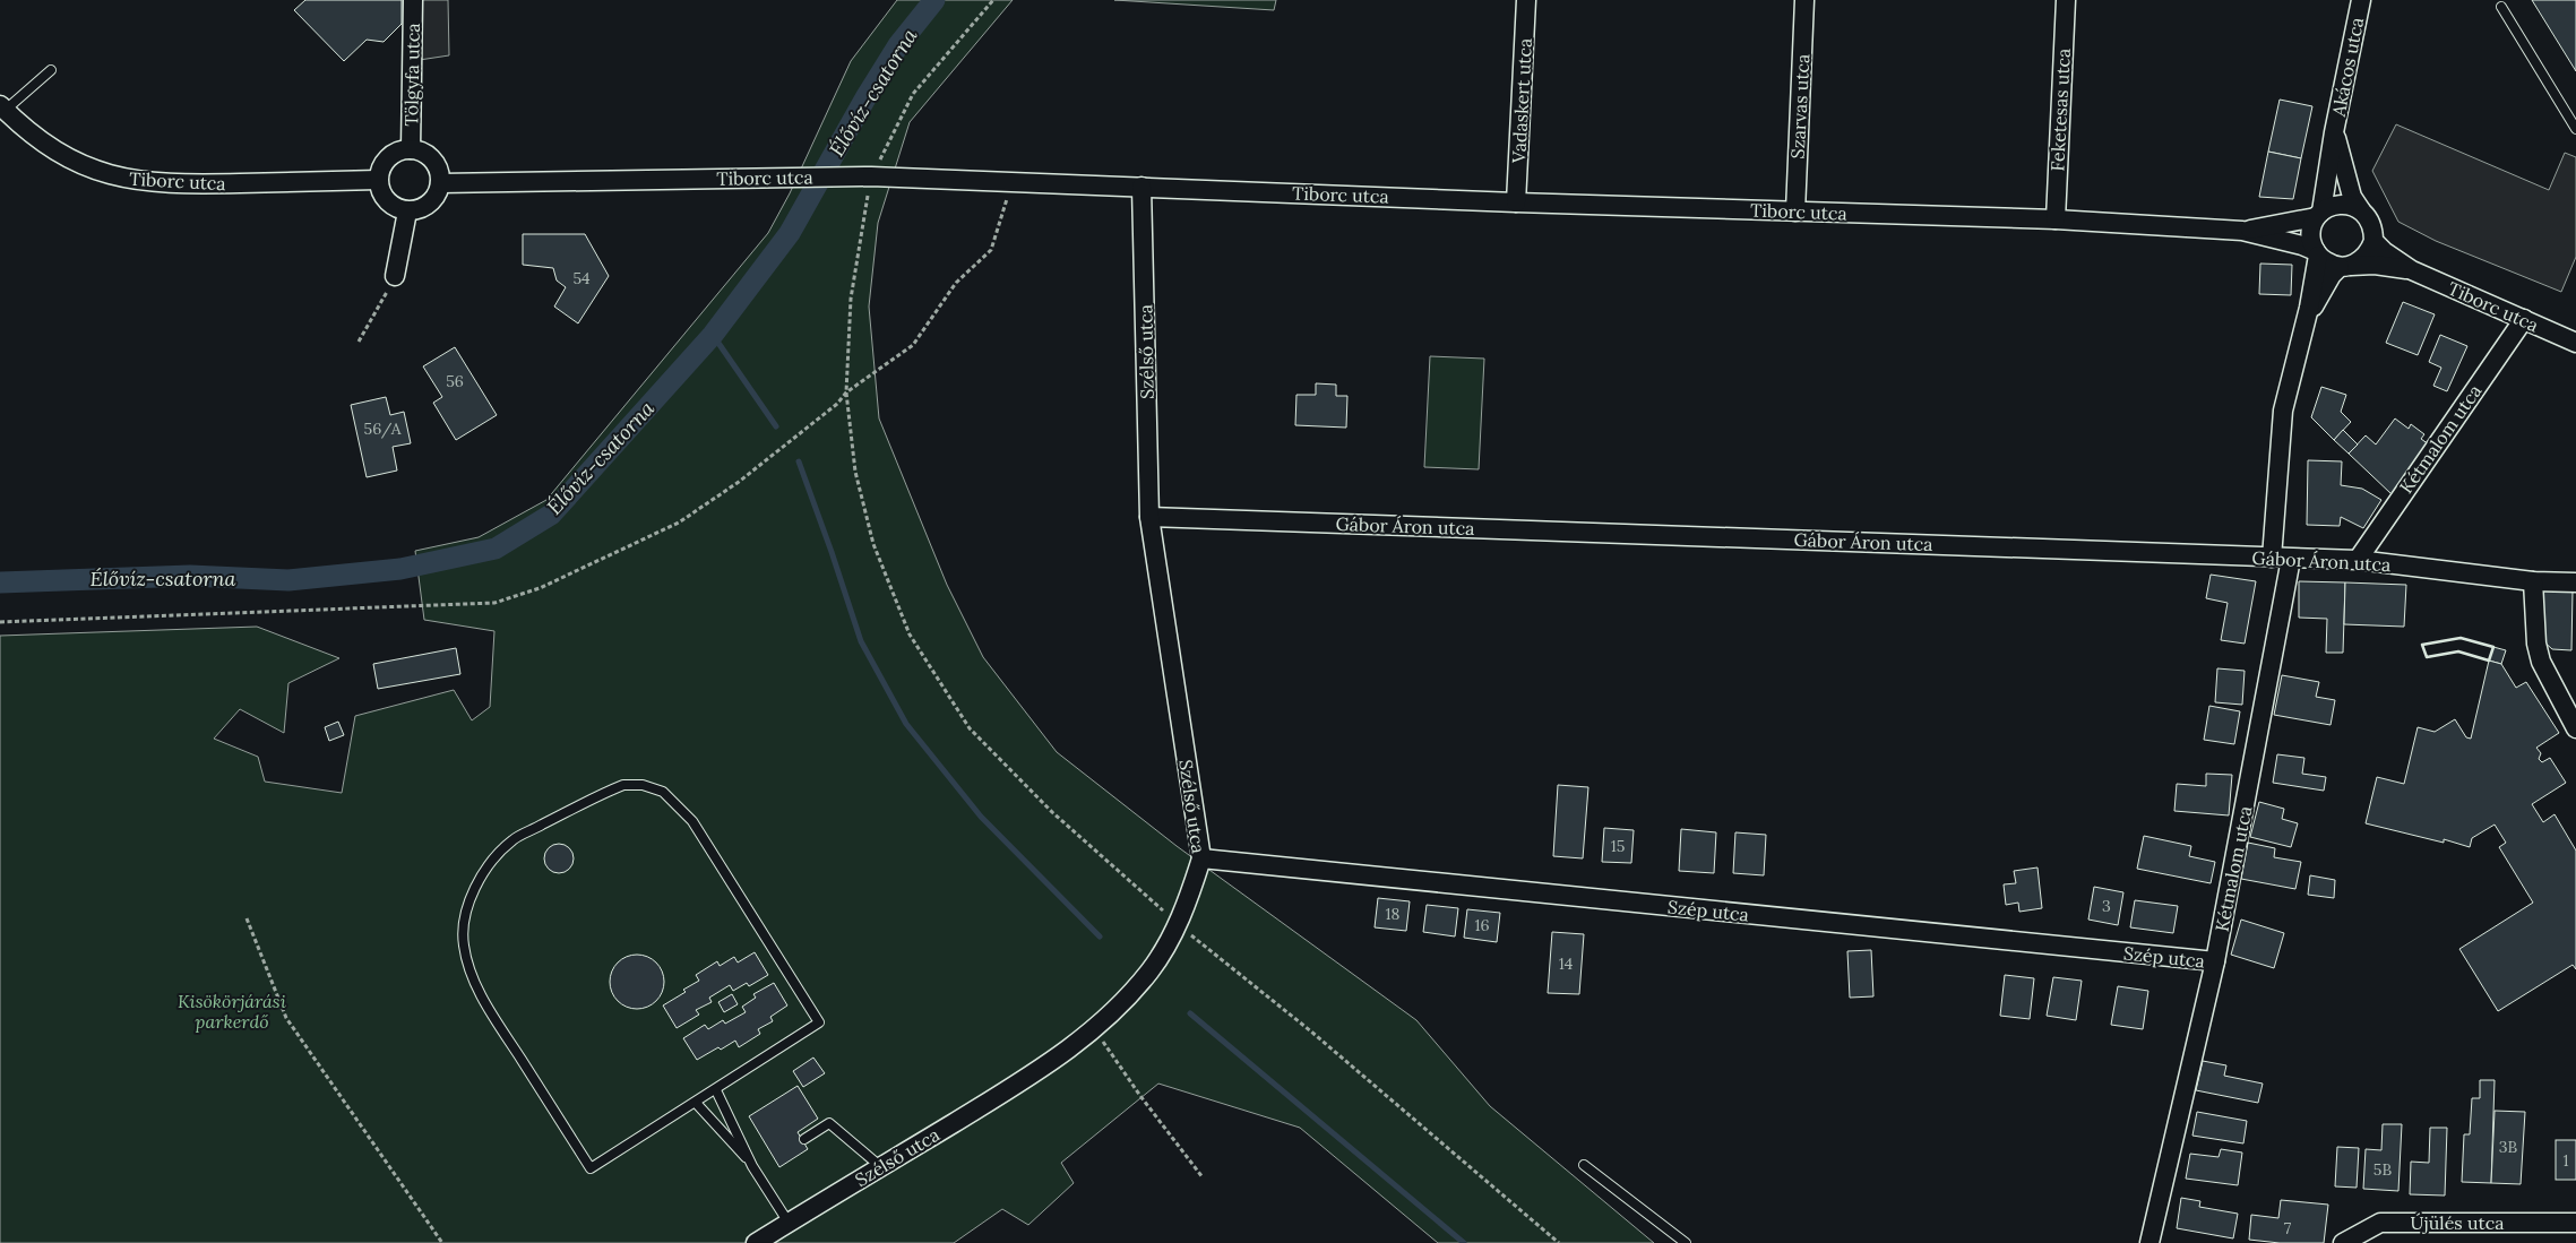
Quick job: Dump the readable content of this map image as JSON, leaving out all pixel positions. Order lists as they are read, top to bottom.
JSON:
{
  "streets": {
    "street": [
      "Akácos utca",
      "Tölgyfa utca",
      "Vadaskert utca",
      "Szarvas utca",
      "Feketesas utca",
      "Tiborc utca",
      "Szélső utca",
      "Kétmalom utca",
      "Gábor Áron utca",
      "Szép utca",
      "Újülés utca"
    ]
  },
  "crossings": [
    ["Akácos utca", "Tiborc utca"],
    ["Tölgyfa utca", "Tiborc utca"],
    ["Vadaskert utca", "Tiborc utca"],
    ["Szarvas utca", "Tiborc utca"],
    ["Feketesas utca", "Tiborc utca"],
    ["Tiborc utca", "Szélső utca"],
    ["Tiborc utca", "Kétmalom utca"],
    ["Szélső utca", "Gábor Áron utca"],
    ["Szélső utca", "Szép utca"],
    ["Kétmalom utca", "Gábor Áron utca"],
    ["Kétmalom utca", "Szép utca"]
  ],
  "water": ["Élővíz-csatorna"],
  "parks": ["Kisökörjárási parkerdő"],
  "house_numbers": [
    "54",
    "56",
    "56/A",
    "15",
    "3",
    "18",
    "16",
    "14",
    "3B",
    "1",
    "5B",
    "7"
  ]
}
